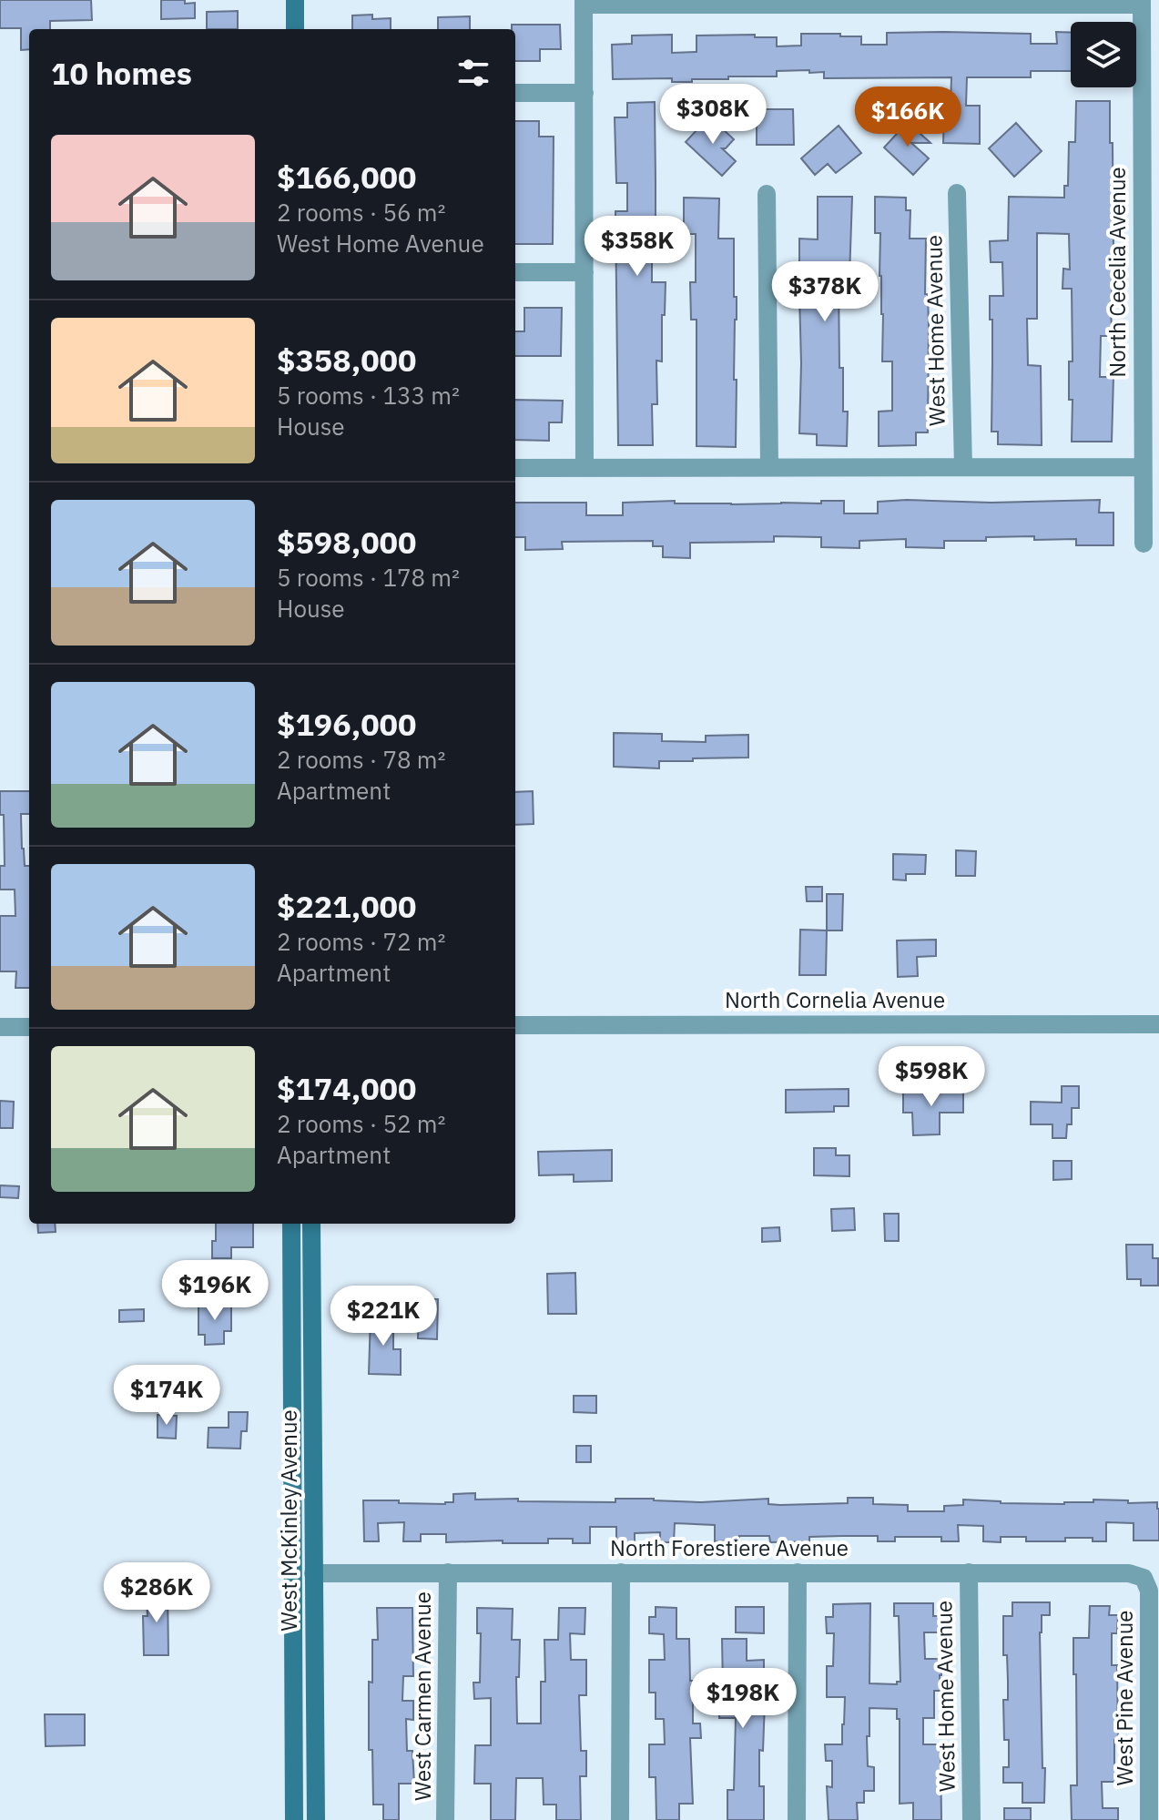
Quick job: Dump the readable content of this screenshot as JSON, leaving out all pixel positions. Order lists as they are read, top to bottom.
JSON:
{
  "streets": {
    "main road": ["West McKinley Avenue"],
    "street": [
      "North Cecelia Avenue",
      "West Home Avenue",
      "North Cornelia Avenue",
      "North Forestiere Avenue",
      "West Carmen Avenue",
      "West Pine Avenue"
    ]
  },
  "crossings": [
    ["West Home Avenue", "North Forestiere Avenue"],
    ["West McKinley Avenue", "North Forestiere Avenue"],
    ["North Forestiere Avenue", "West Carmen Avenue"],
    ["North Forestiere Avenue", "West Pine Avenue"]
  ],
  "page": {
    "heading": "10 homes",
    "price": [
      "$308K",
      "$166K",
      "$358K",
      "$378K",
      "$598K",
      "$196K",
      "$221K",
      "$174K",
      "$286K",
      "$198K"
    ],
    "list": [
      {
        "name": "$166,000",
        "note": "2 rooms · 56 m² · West Home Avenue"
      },
      {
        "name": "$358,000",
        "note": "5 rooms · 133 m² · House"
      },
      {
        "name": "$598,000",
        "note": "5 rooms · 178 m² · House"
      },
      {
        "name": "$196,000",
        "note": "2 rooms · 78 m² · Apartment"
      },
      {
        "name": "$221,000",
        "note": "2 rooms · 72 m² · Apartment"
      },
      {
        "name": "$174,000",
        "note": "2 rooms · 52 m² · Apartment"
      }
    ]
  }
}
